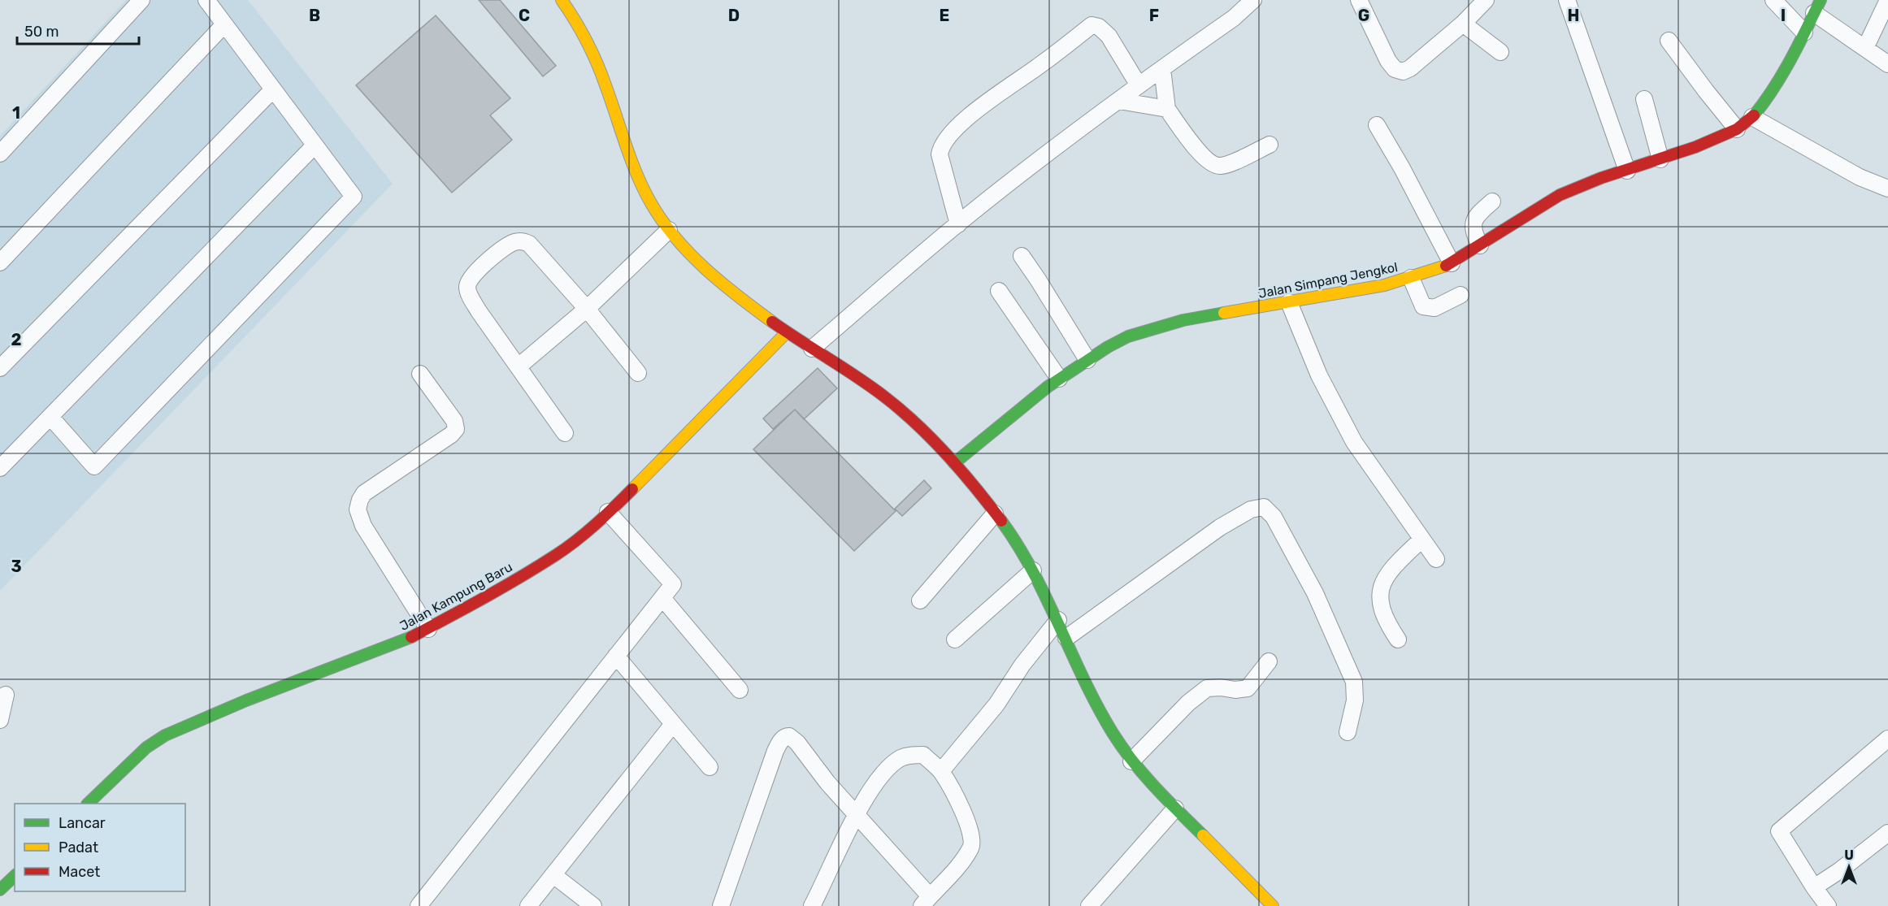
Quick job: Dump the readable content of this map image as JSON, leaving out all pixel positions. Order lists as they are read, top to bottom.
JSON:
{
  "streets": {
    "street": ["Jalan Simpang Jengkol", "Jalan Kampung Baru"]
  },
  "legend": ["Lancar", "Padat", "Macet"],
  "scale_bar": "50 m",
  "north": "top",
  "grid": {
    "columns": [
      "B",
      "C",
      "D",
      "E",
      "F",
      "G",
      "H",
      "I"
    ],
    "rows": ["1", "2", "3"]
  }
}
